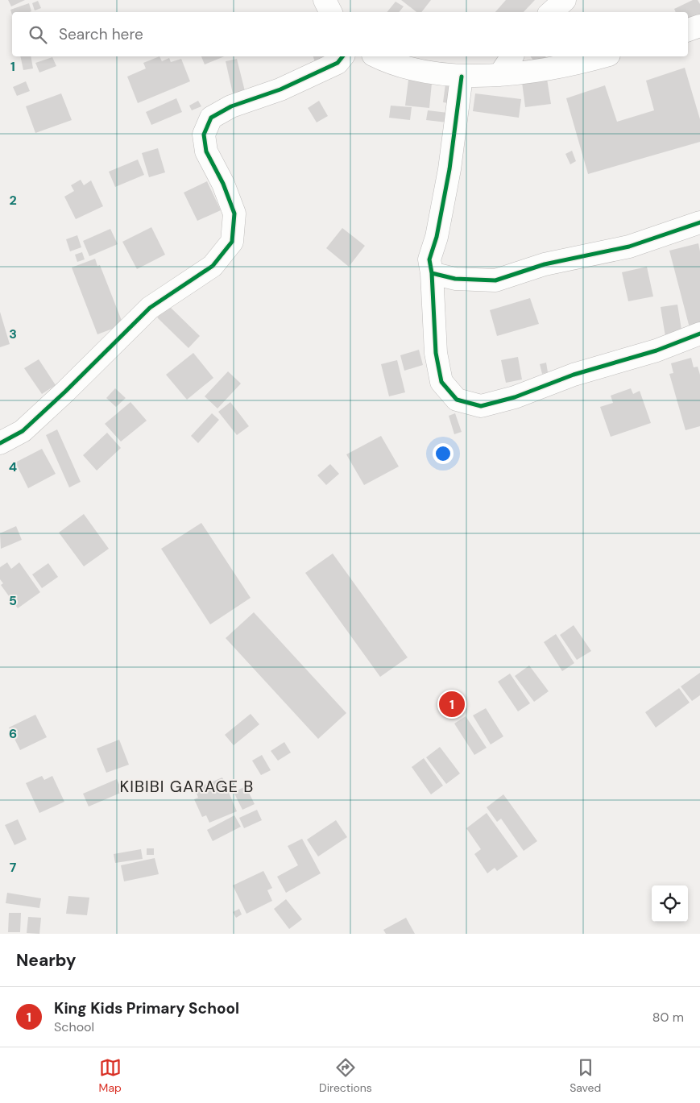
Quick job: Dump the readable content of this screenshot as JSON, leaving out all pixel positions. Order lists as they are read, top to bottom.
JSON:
{
  "districts": ["KIBIBI GARAGE B"],
  "page": {
    "search": "Search here",
    "pins": "1",
    "heading": "Nearby",
    "list": [
      {
        "mark": "1",
        "name": "King Kids Primary School",
        "note": "School",
        "value": "80 m"
      }
    ],
    "nav": ["Map", "Directions", "Saved"]
  },
  "grid": {
    "rows": [
      "1",
      "2",
      "3",
      "4",
      "5",
      "6",
      "7"
    ]
  }
}
